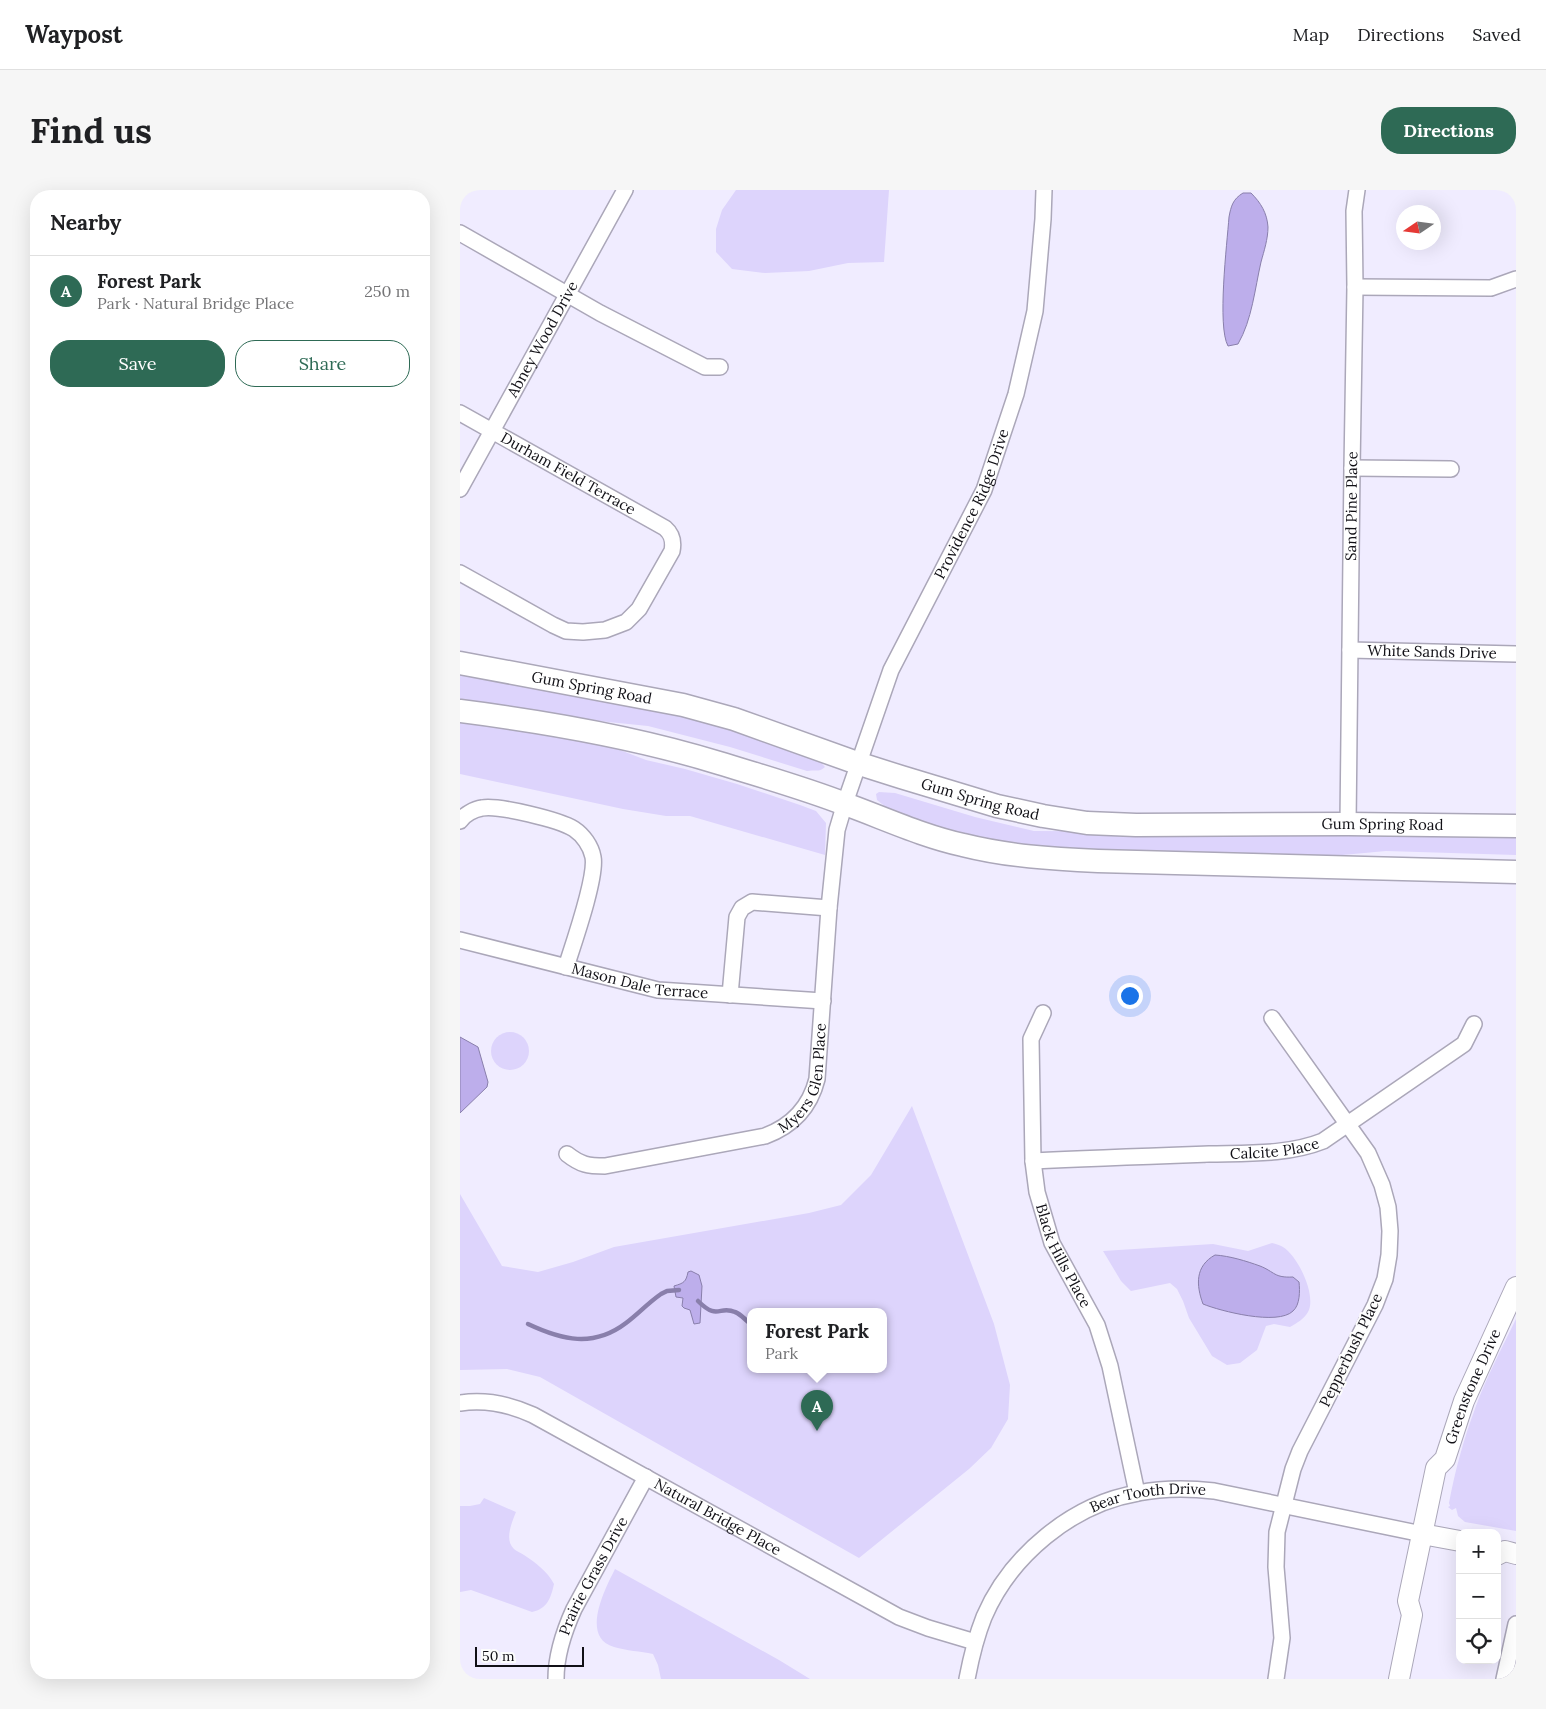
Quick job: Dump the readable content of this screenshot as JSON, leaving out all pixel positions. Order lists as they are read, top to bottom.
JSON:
{
  "streets": {
    "main road": ["Gum Spring Road"],
    "street": [
      "Abney Wood Drive",
      "Durham Field Terrace",
      "Providence Ridge Drive",
      "Sand Pine Place",
      "White Sands Drive",
      "Mason Dale Terrace",
      "Myers Glen Place",
      "Calcite Place",
      "Black Hills Place",
      "Pepperbush Place",
      "Greenstone Drive",
      "Bear Tooth Drive",
      "Natural Bridge Place",
      "Prairie Grass Drive"
    ]
  },
  "crossings": [
    ["Abney Wood Drive", "Durham Field Terrace"],
    ["Providence Ridge Drive", "Gum Spring Road"],
    ["Providence Ridge Drive", "Myers Glen Place"],
    ["Sand Pine Place", "White Sands Drive"],
    ["Sand Pine Place", "Gum Spring Road"],
    ["Mason Dale Terrace", "Myers Glen Place"],
    ["Calcite Place", "Black Hills Place"],
    ["Calcite Place", "Pepperbush Place"],
    ["Black Hills Place", "Bear Tooth Drive"],
    ["Pepperbush Place", "Bear Tooth Drive"],
    ["Greenstone Drive", "Bear Tooth Drive"],
    ["Bear Tooth Drive", "Natural Bridge Place"],
    ["Natural Bridge Place", "Prairie Grass Drive"]
  ],
  "scale_bar": "50 m",
  "north": "left",
  "page": {
    "header": "Waypost",
    "nav": ["Map", "Directions", "Saved"],
    "buttons": [
      "Directions",
      ["Save", "Share"]
    ],
    "title": "Find us",
    "heading": "Nearby",
    "list": [
      {
        "mark": "A",
        "name": "Forest Park",
        "note": "Park · Natural Bridge Place",
        "value": "250 m"
      }
    ],
    "popup": ["Forest Park", "Park"],
    "pins": "A",
    "map_buttons": ["+", "−"],
    "scale": "50 m"
  }
}
